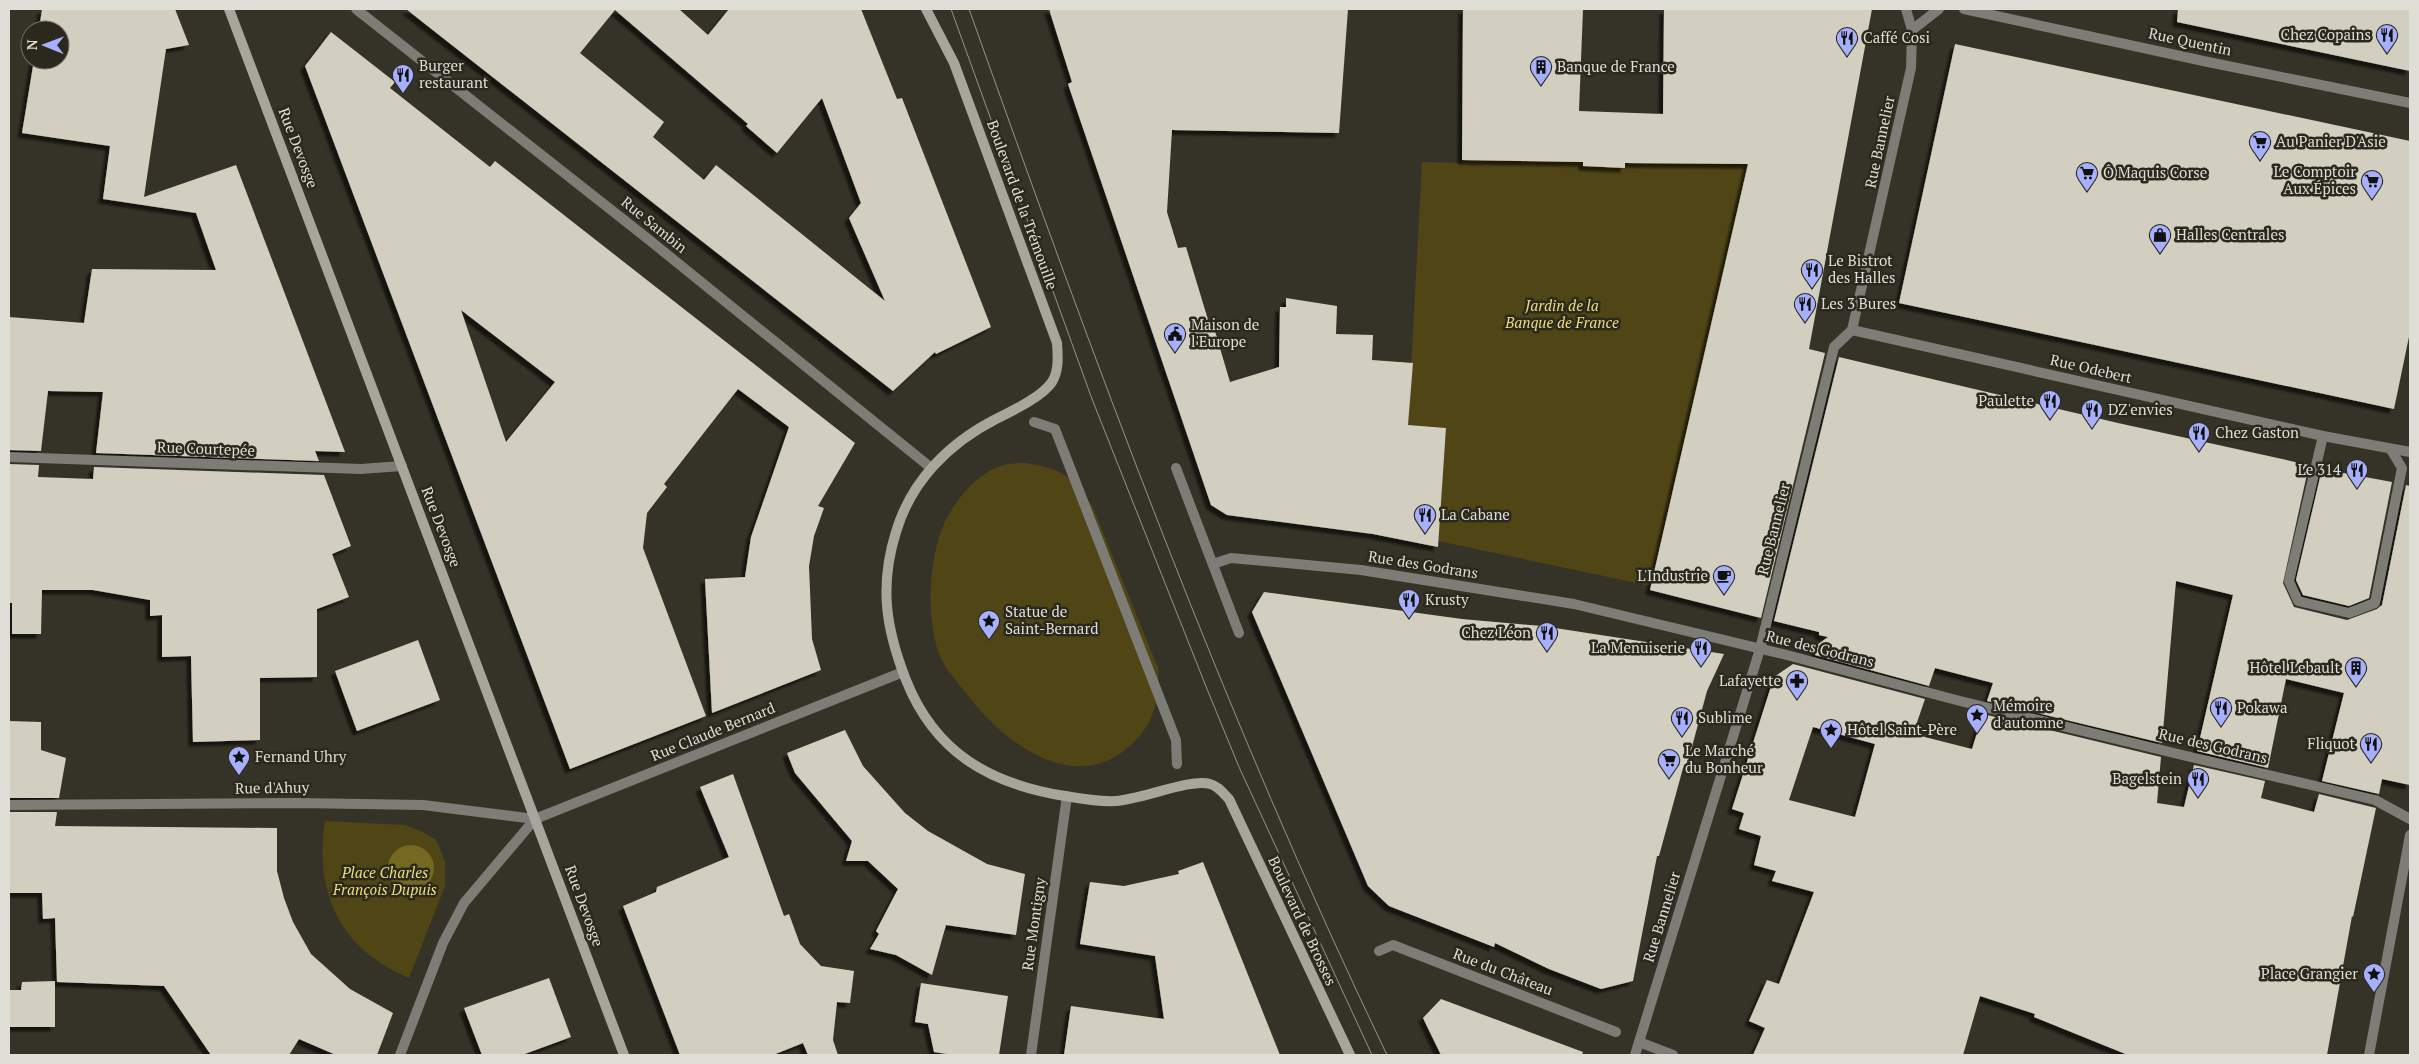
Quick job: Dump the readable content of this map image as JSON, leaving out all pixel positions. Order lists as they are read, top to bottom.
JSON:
{
  "streets": {
    "street": [
      "Rue Quentin",
      "Rue Bannelier",
      "Rue Devosge",
      "Boulevard de la Trémouille",
      "Rue Sambin",
      "Rue Odebert",
      "Rue Courtepée",
      "Rue des Godrans",
      "Rue Claude Bernard",
      "Rue d'Ahuy",
      "Boulevard de Brosses",
      "Rue Montigny",
      "Rue du Château"
    ]
  },
  "crossings": [
    ["Rue Bannelier", "Rue Odebert"],
    ["Rue Bannelier", "Rue des Godrans"],
    ["Rue Devosge", "Rue Courtepée"],
    ["Rue Devosge", "Rue Claude Bernard"],
    ["Rue Devosge", "Rue d'Ahuy"],
    ["Boulevard de la Trémouille", "Rue Sambin"],
    ["Boulevard de la Trémouille", "Rue Claude Bernard"],
    ["Boulevard de la Trémouille", "Boulevard de Brosses"],
    ["Boulevard de la Trémouille", "Rue Montigny"],
    ["Rue Claude Bernard", "Rue d'Ahuy"]
  ],
  "parks": ["Jardin de la Banque de France", "Place Charles François Dupuis"],
  "places": {
    "restaurant": [
      "Chez Copains",
      "Caffé Cosi",
      "Burger restaurant",
      "Le Bistrot des Halles",
      "Les 3 Bures",
      "Paulette",
      "DZ'envies",
      "Chez Gaston",
      "Le 314",
      "La Cabane",
      "Krusty",
      "Chez Léon",
      "La Menuiserie",
      "Pokawa",
      "Sublime",
      "Fliquot",
      "Bagelstein"
    ],
    "building": ["Banque de France", "Hôtel Lebault"],
    "supermarket": [
      "Au Panier D'Asie",
      "Ô Maquis Corse",
      "Le Comptoir Aux Épices",
      "Le Marché du Bonheur"
    ],
    "shop": ["Halles Centrales"],
    "public building": ["Maison de l'Europe"],
    "cafe": ["L'Industrie"],
    "place": [
      "Statue de Saint-Bernard",
      "Mémoire d'automne",
      "Hôtel Saint-Père",
      "Fernand Uhry",
      "Place Grangier"
    ],
    "pharmacy": ["Lafayette"]
  },
  "north": "left"
}
